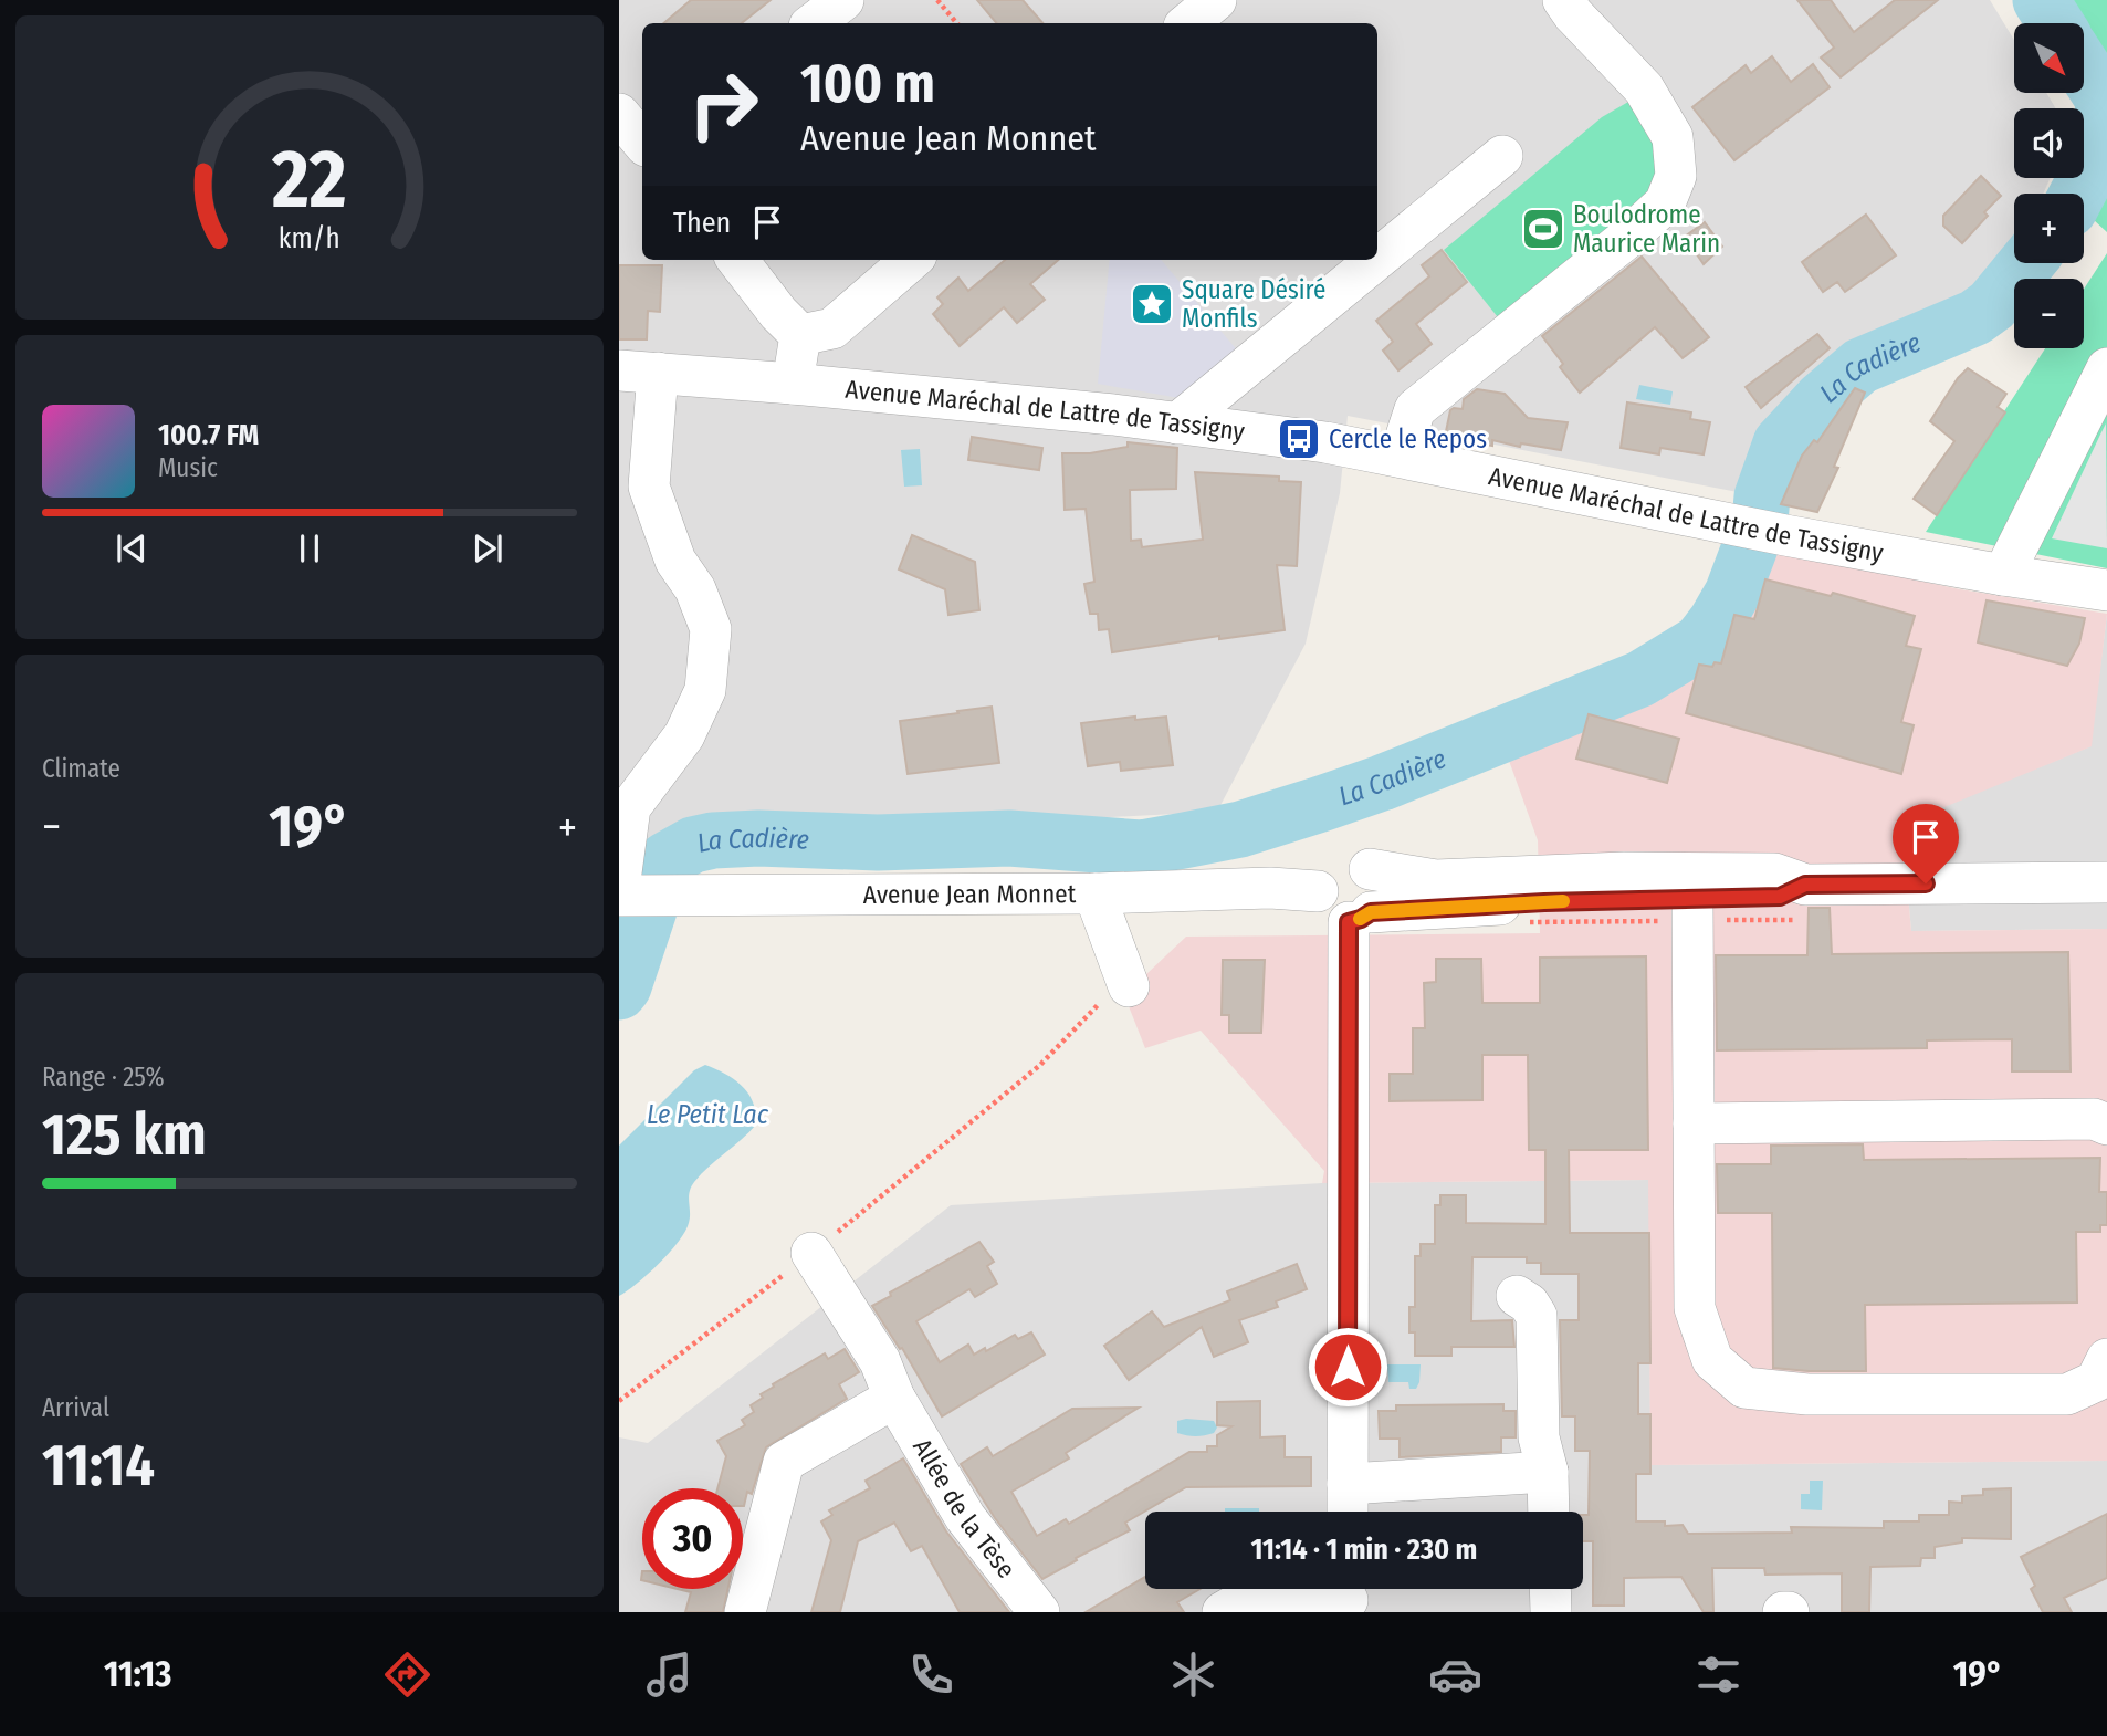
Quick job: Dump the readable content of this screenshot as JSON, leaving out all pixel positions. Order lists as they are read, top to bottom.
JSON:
{
  "streets": {
    "street": ["Avenue Maréchal de Lattre de Tassigny", "Avenue Jean Monnet", "Allée de la Tèse"]
  },
  "water": ["La Cadière", "Le Petit Lac"],
  "places": {
    "sports": ["Boulodrome Maurice Marin"],
    "place": ["Square Désiré Monfils"],
    "bus stop": ["Cercle le Repos"]
  },
  "north": "bottom right",
  "page": {
    "map_buttons": ["+", "−"],
    "turn": ["100 m", "Avenue Jean Monnet"],
    "then": "Then",
    "song": ["100.7 FM", "Music"],
    "tile": [
      "Climate",
      ["Range · 25%", "125 km"],
      ["Arrival", "11:14"]
    ],
    "heat": ["−", "19°", "+"],
    "limit": "30",
    "trip": "11:14 · 1 min · 230 m",
    "tabs": ["11:13", "19°"],
    "gauge": ["22", "km/h"]
  }
}
